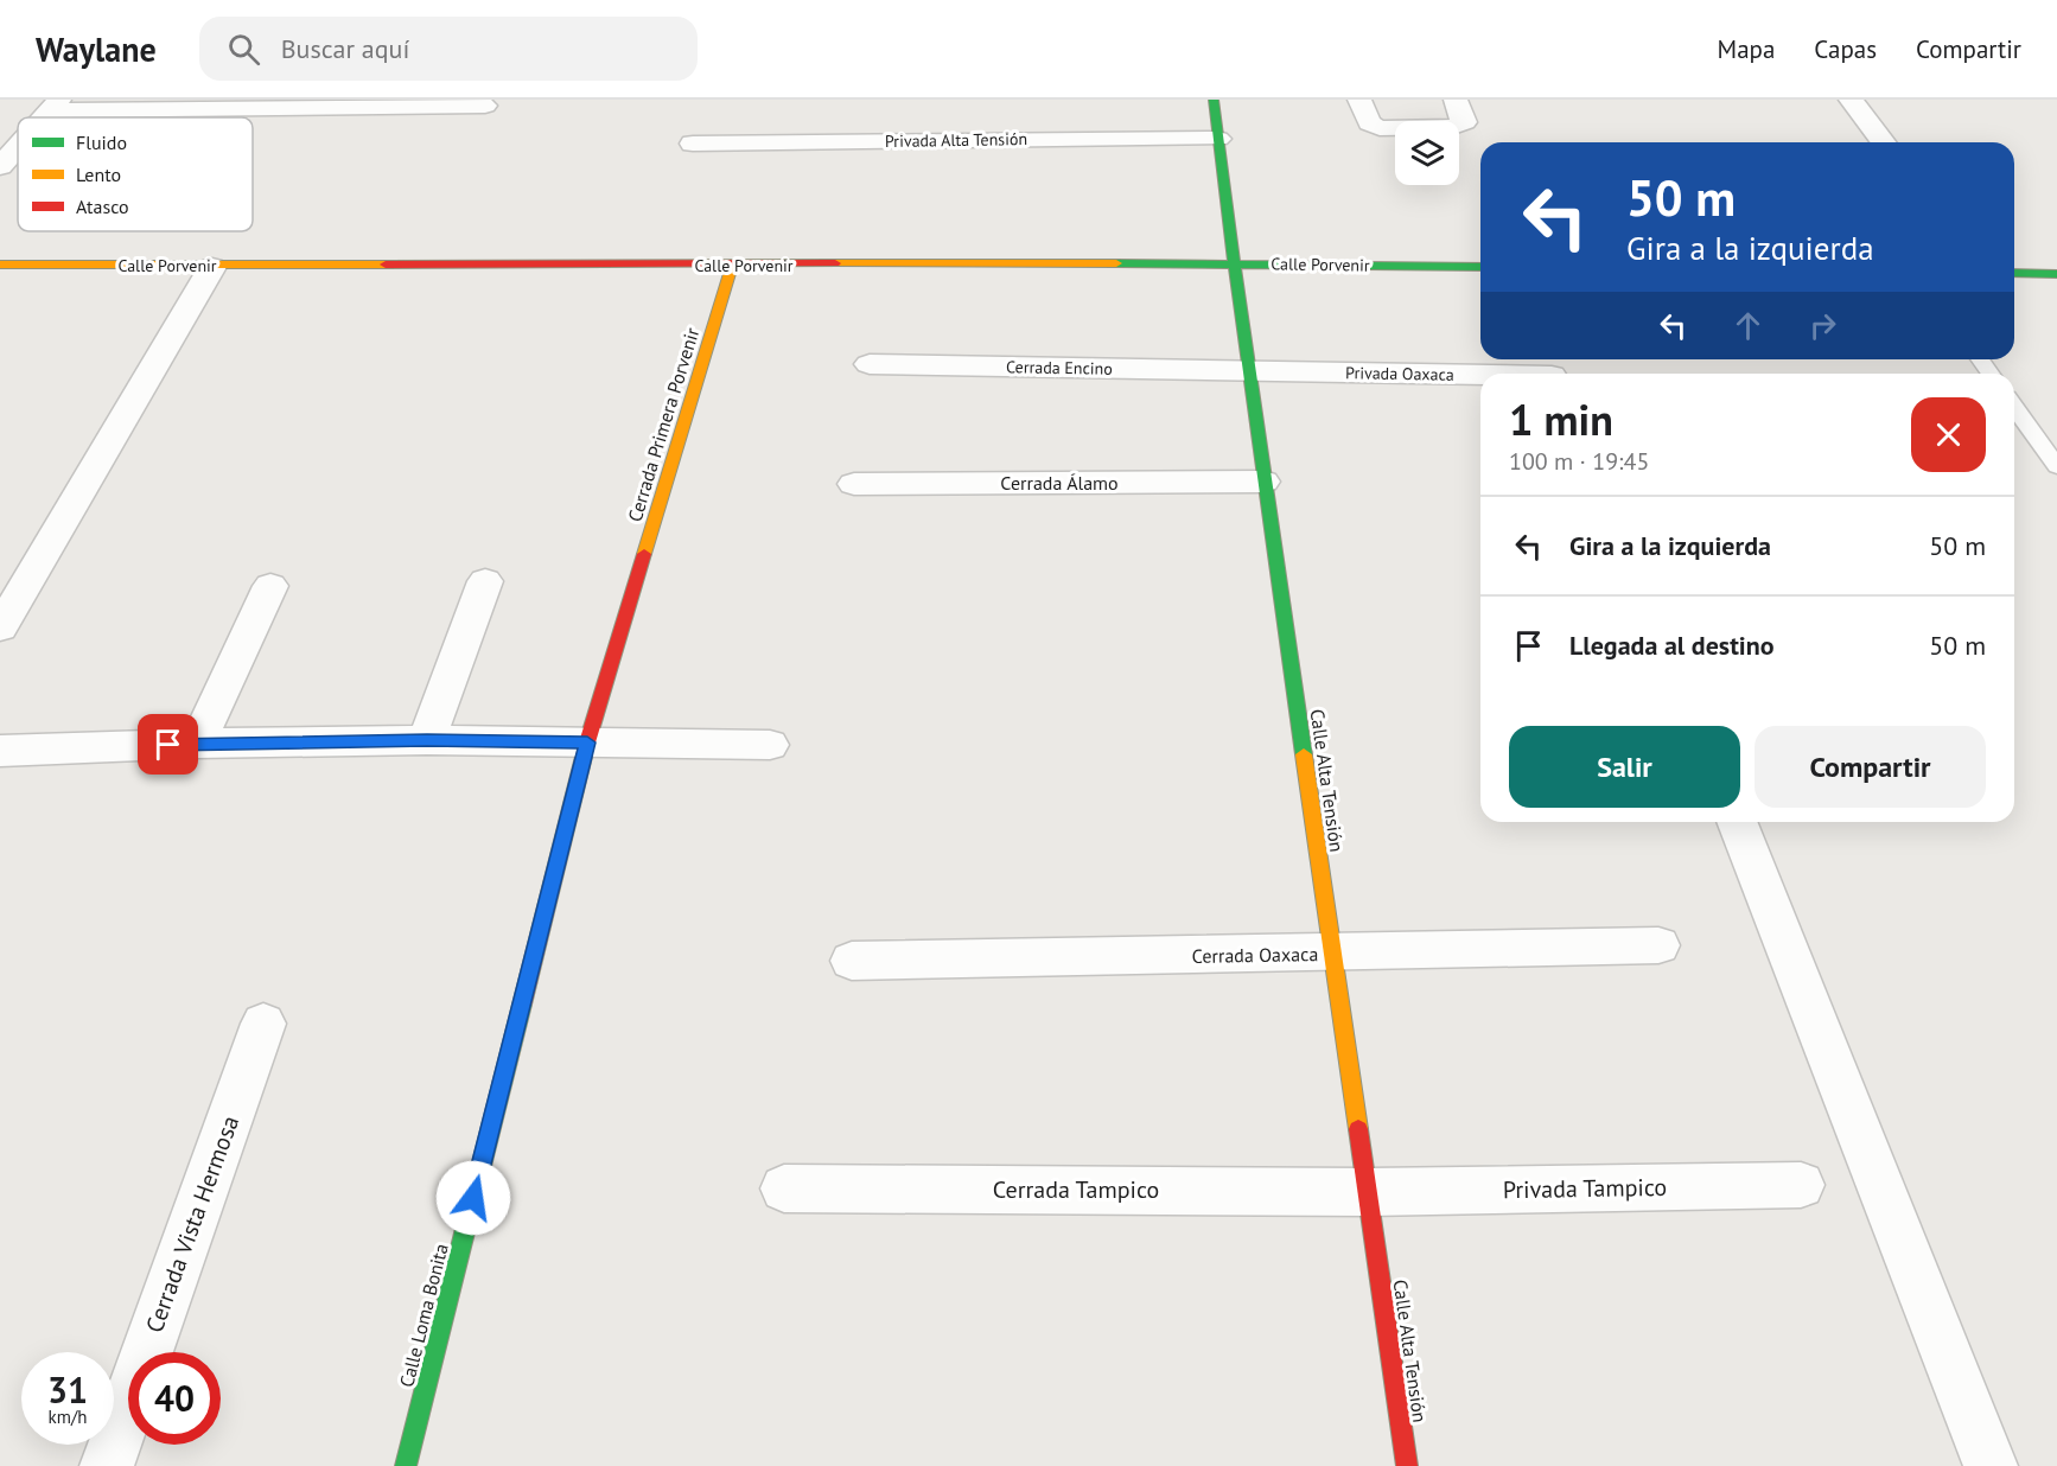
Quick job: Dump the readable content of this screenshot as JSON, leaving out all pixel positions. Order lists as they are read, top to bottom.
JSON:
{
  "streets": {
    "street": [
      "Privada Alta Tensión",
      "Calle Porvenir",
      "Cerrada Encino",
      "Privada Oaxaca",
      "Cerrada Primera Porvenir",
      "Cerrada Álamo",
      "Calle Alta Tensión",
      "Cerrada Oaxaca",
      "Privada Tampico",
      "Cerrada Tampico",
      "Cerrada Vista Hermosa",
      "Calle Loma Bonita"
    ]
  },
  "crossings": [
    ["Privada Alta Tensión", "Calle Alta Tensión"],
    ["Calle Porvenir", "Cerrada Primera Porvenir"],
    ["Calle Porvenir", "Calle Alta Tensión"],
    ["Cerrada Encino", "Privada Oaxaca"],
    ["Cerrada Encino", "Calle Alta Tensión"],
    ["Privada Oaxaca", "Calle Alta Tensión"],
    ["Cerrada Primera Porvenir", "Calle Loma Bonita"],
    ["Cerrada Álamo", "Calle Alta Tensión"],
    ["Calle Alta Tensión", "Cerrada Oaxaca"],
    ["Calle Alta Tensión", "Privada Tampico"],
    ["Calle Alta Tensión", "Cerrada Tampico"],
    ["Privada Tampico", "Cerrada Tampico"]
  ],
  "legend": ["Fluido", "Lento", "Atasco"],
  "page": {
    "header": "Waylane",
    "search": "Buscar aquí",
    "nav": ["Mapa", "Capas", "Compartir"],
    "turn": ["50 m", "Gira a la izquierda"],
    "heading": ["1 min", "100 m · 19:45"],
    "list": [
      {
        "name": "Gira a la izquierda",
        "value": "50 m"
      },
      {
        "name": "Llegada al destino",
        "value": "50 m"
      }
    ],
    "buttons": ["Salir", "Compartir"],
    "speed": "31 km/h",
    "limit": "40"
  }
}
